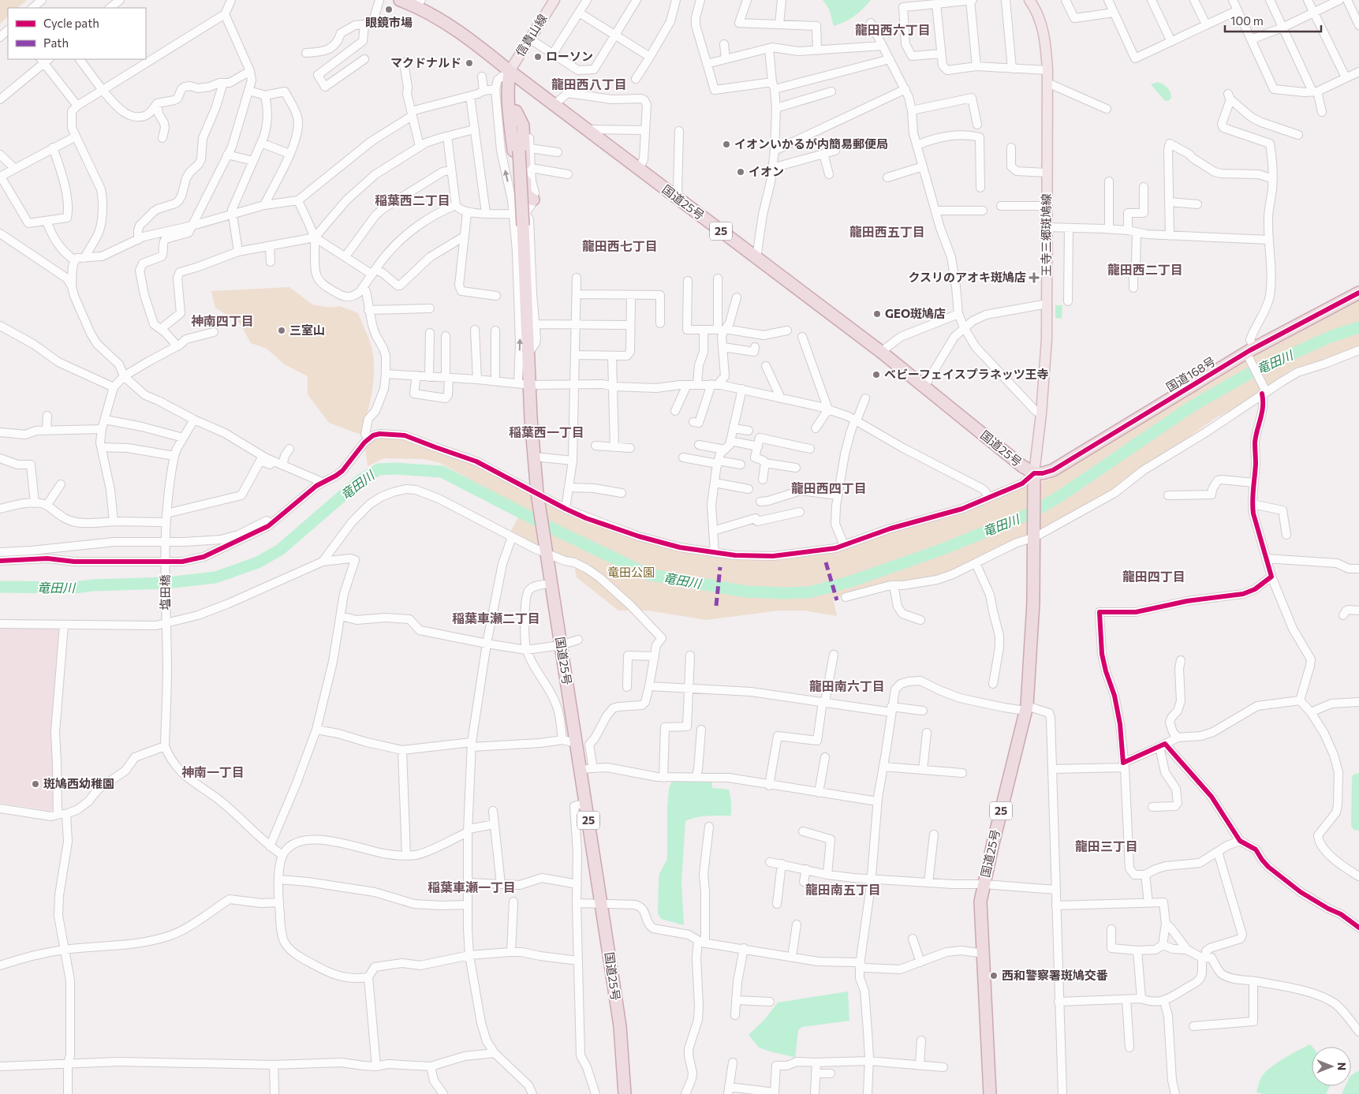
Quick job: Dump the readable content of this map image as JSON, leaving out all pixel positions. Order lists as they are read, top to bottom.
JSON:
{
  "streets": {
    "highway": ["国道25号", "25", "国道168号"],
    "main road": ["信貴山線", "王寺三郷斑鳩線"],
    "street": ["塩田橋"]
  },
  "crossings": [
    ["信貴山線", "国道25号"],
    ["国道25号", "王寺三郷斑鳩線"],
    ["国道25号", "国道168号"],
    ["王寺三郷斑鳩線", "国道168号"]
  ],
  "districts": [
    "龍田西六丁目",
    "龍田西八丁目",
    "稲葉西二丁目",
    "龍田西五丁目",
    "龍田西七丁目",
    "龍田西二丁目",
    "神南四丁目",
    "稲葉西一丁目",
    "龍田西四丁目",
    "龍田四丁目",
    "稲葉車瀬二丁目",
    "龍田南六丁目",
    "神南一丁目",
    "龍田三丁目",
    "稲葉車瀬一丁目",
    "龍田南五丁目"
  ],
  "water": ["竜田川"],
  "parks": ["竜田公園"],
  "places": {
    "other": [
      "眼鏡市場",
      "ローソン",
      "マクドナルド",
      "イオンいかるが内簡易郵便局",
      "イオン",
      "GEO斑鳩店",
      "三室山",
      "ベビーフェイスプラネッツ王寺",
      "斑鳩西幼稚園",
      "西和警察署斑鳩交番"
    ],
    "health": ["クスリのアオキ斑鳩店"]
  },
  "legend": ["Cycle path", "Path"],
  "scale_bar": "100 m",
  "north": "right"
}
